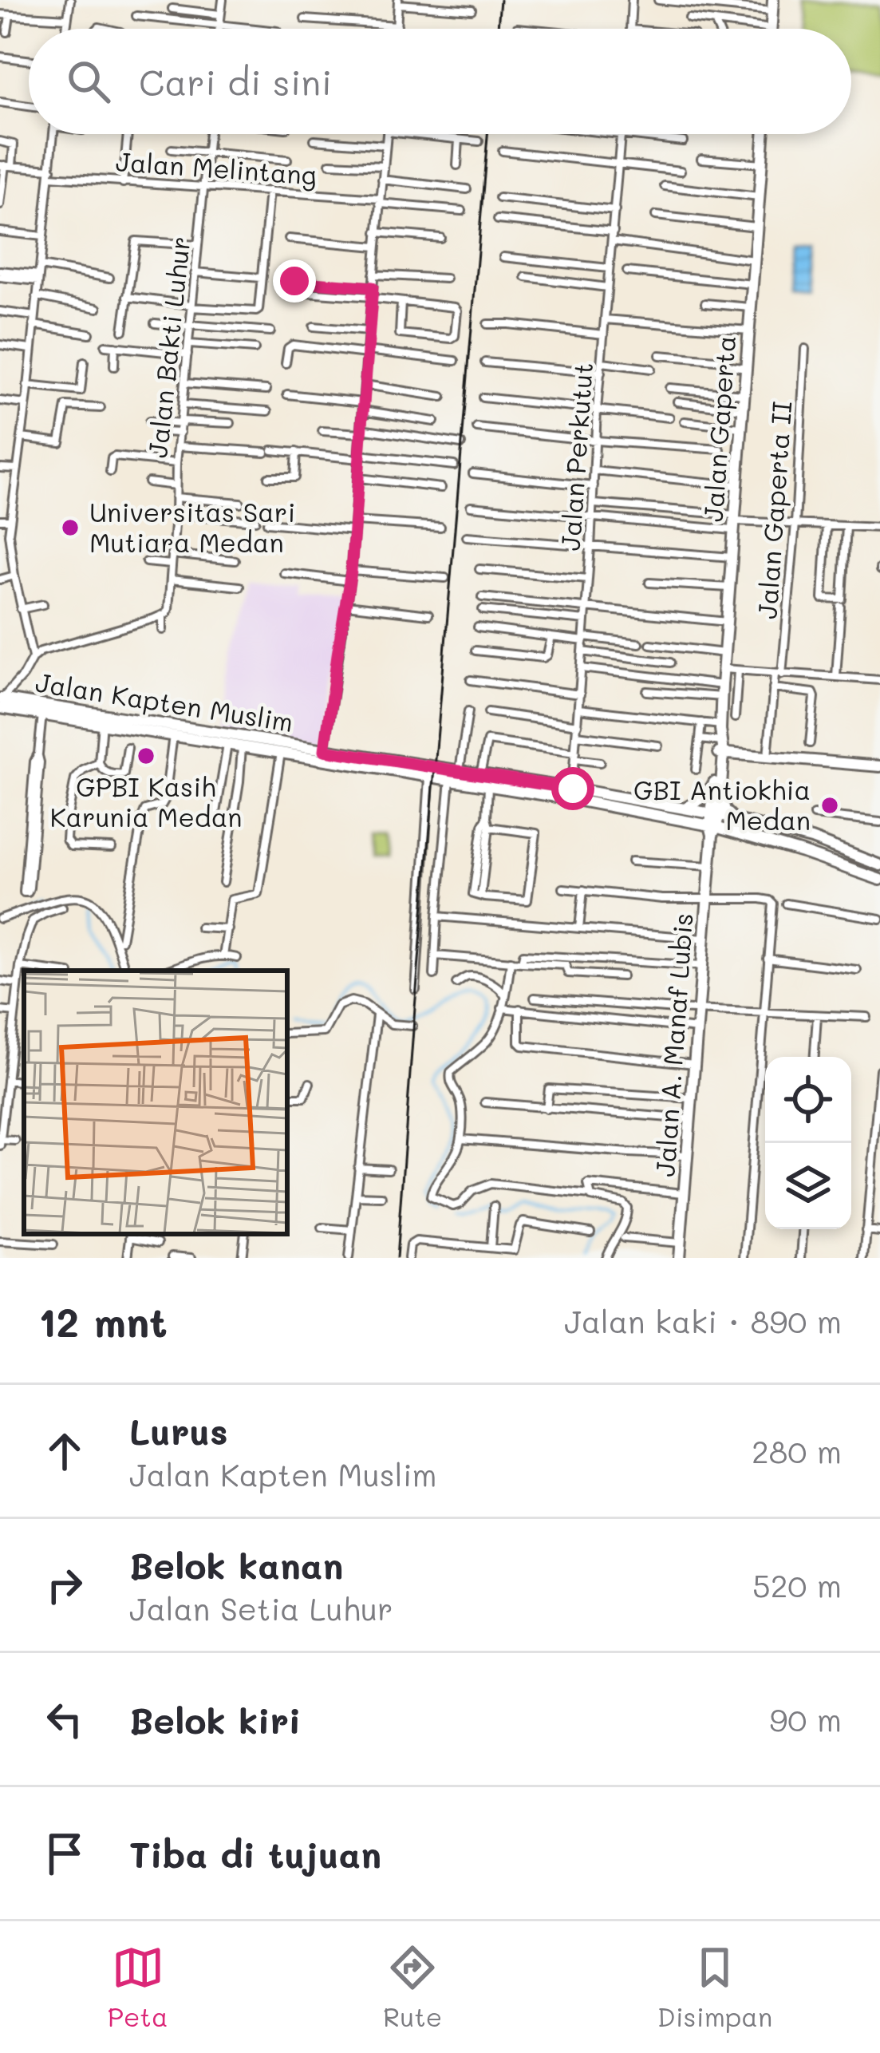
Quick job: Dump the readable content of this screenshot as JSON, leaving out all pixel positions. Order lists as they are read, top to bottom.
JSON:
{
  "streets": {
    "main road": ["Jalan Gaperta", "Jalan Kapten Muslim", "Jalan A. Manaf Lubis"],
    "street": [
      "Jalan Melintang",
      "Jalan Bakti Luhur",
      "Jalan Perkutut",
      "Jalan Gaperta II"
    ]
  },
  "crossings": [
    ["Jalan Melintang", "Jalan Bakti Luhur"],
    ["Jalan Gaperta", "Jalan Kapten Muslim"],
    ["Jalan Gaperta", "Jalan A. Manaf Lubis"],
    ["Jalan Perkutut", "Jalan Kapten Muslim"],
    ["Jalan Kapten Muslim", "Jalan A. Manaf Lubis"]
  ],
  "places": ["Universitas Sari Mutiara Medan", "GPBI Kasih Karunia Medan", "GBI Antiokhia Medan"],
  "page": {
    "search": "Cari di sini",
    "heading": ["12 mnt", "Jalan kaki · 890 m"],
    "list": [
      ["Lurus", "Jalan Kapten Muslim", "280 m"],
      ["Belok kanan", "Jalan Setia Luhur", "520 m"],
      ["Belok kiri", "90 m"],
      "Tiba di tujuan"
    ],
    "nav": ["Peta", "Rute", "Disimpan"]
  }
}
